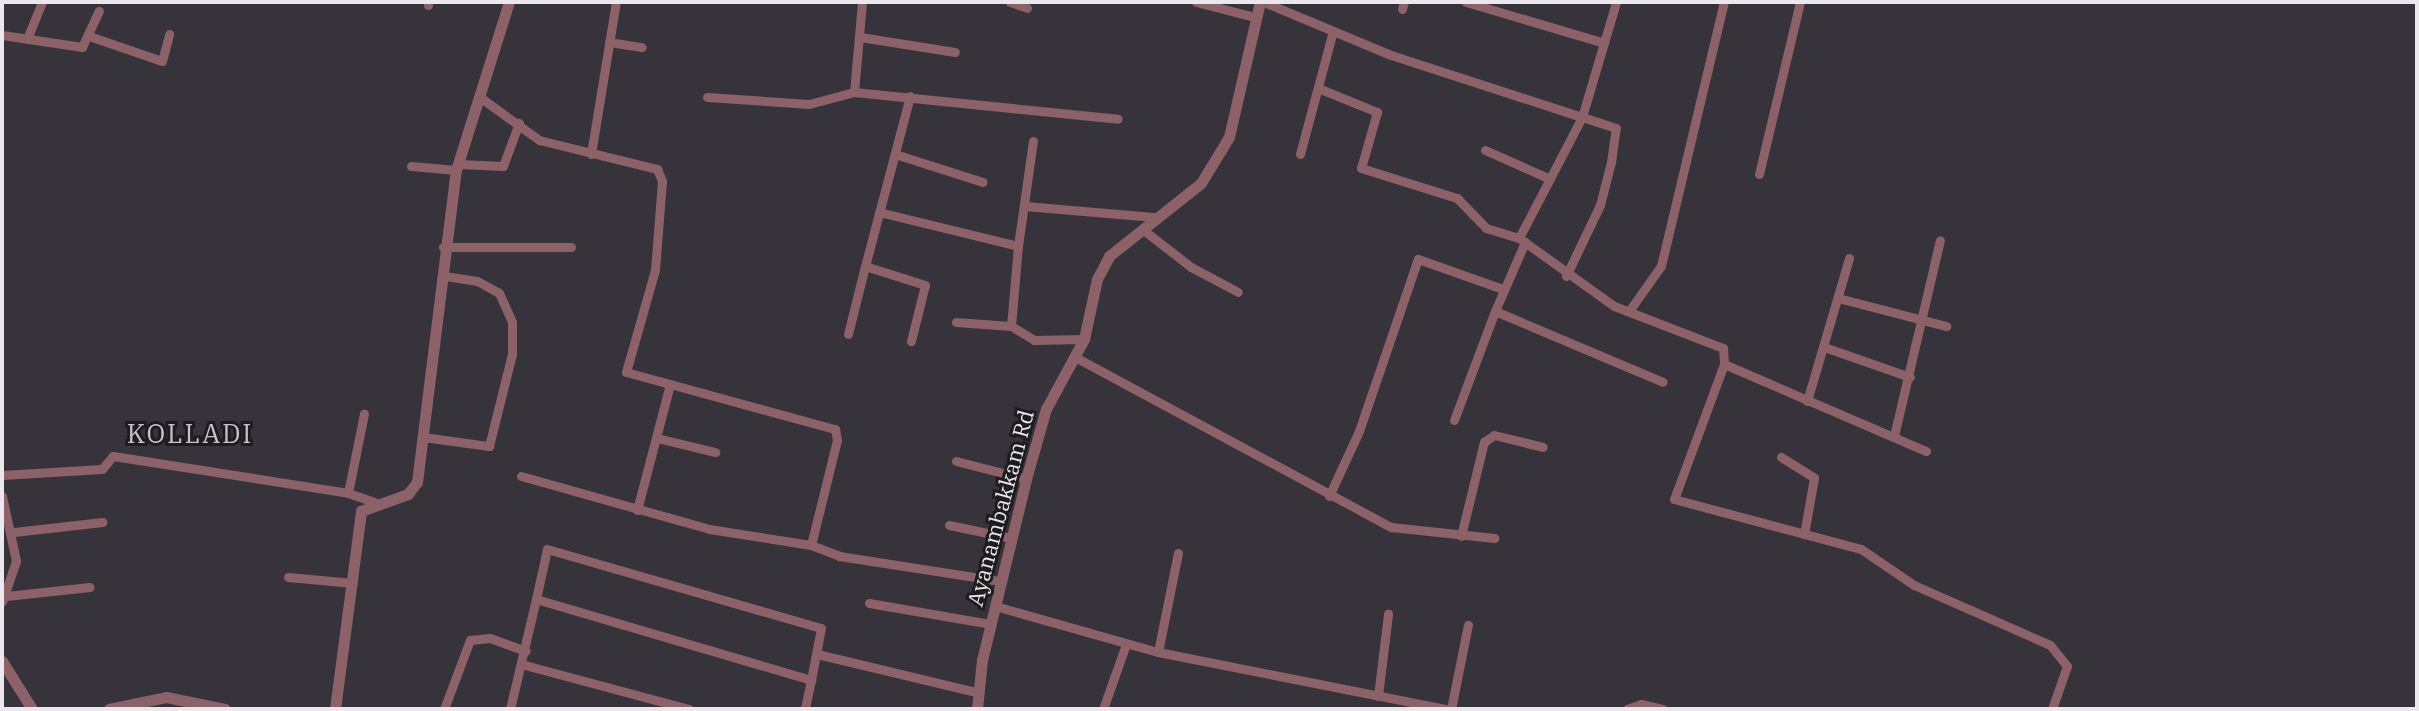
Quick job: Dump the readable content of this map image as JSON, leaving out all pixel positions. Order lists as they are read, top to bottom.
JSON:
{
  "streets": {
    "street": ["Ayanambakkam Rd"]
  },
  "districts": ["KOLLADI"]
}
